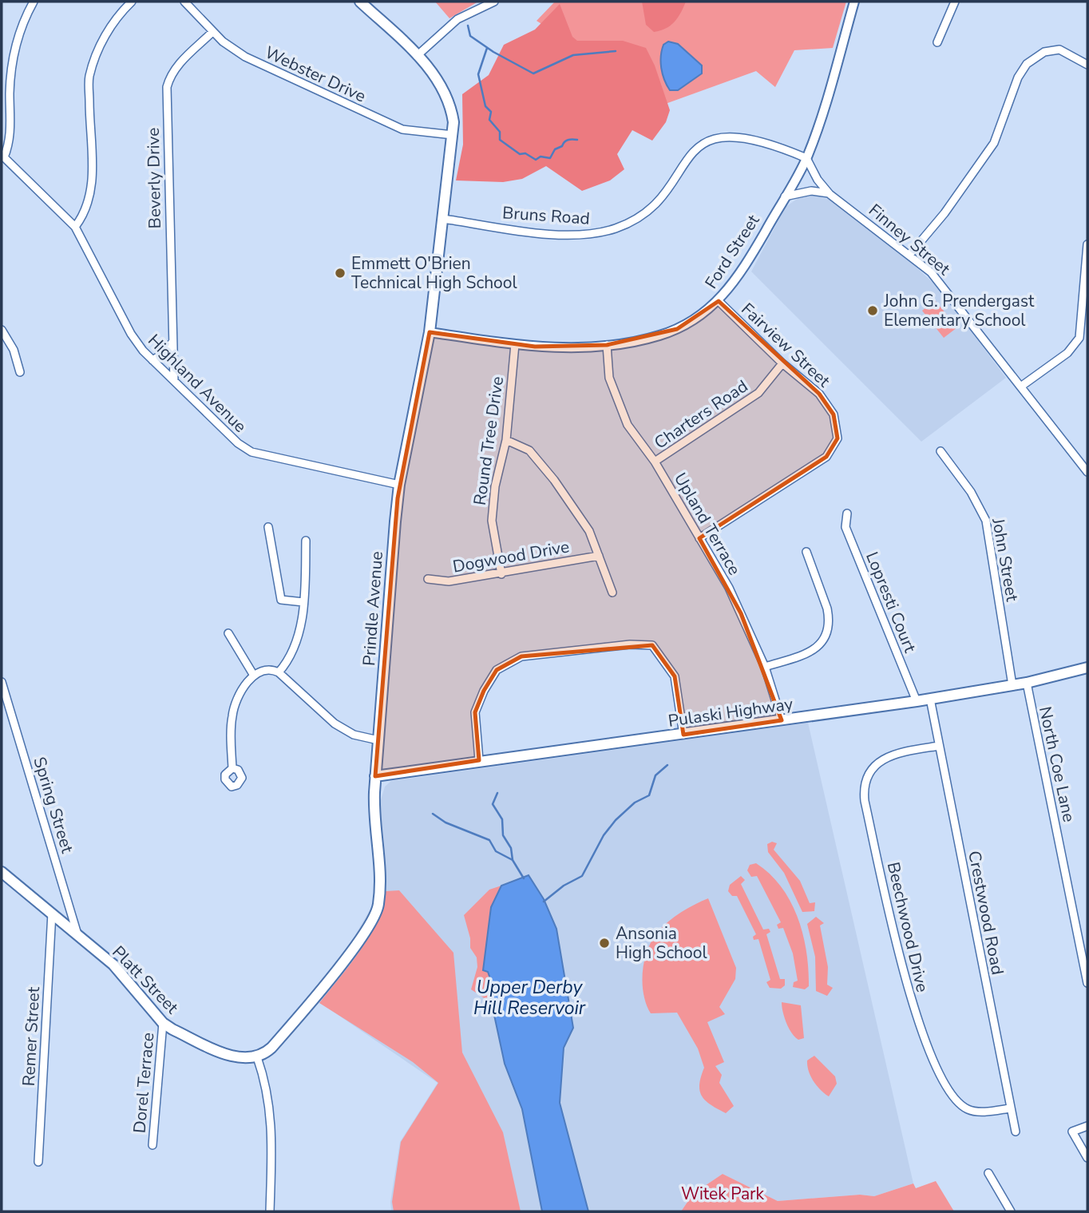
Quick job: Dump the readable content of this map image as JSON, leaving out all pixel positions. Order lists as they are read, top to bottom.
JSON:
{
  "streets": {
    "main road": ["Prindle Avenue", "Pulaski Highway", "Platt Street"],
    "street": [
      "Webster Drive",
      "Beverly Drive",
      "Bruns Road",
      "Finney Street",
      "Ford Street",
      "Fairview Street",
      "Highland Avenue",
      "Charters Road",
      "Round Tree Drive",
      "Upland Terrace",
      "Dogwood Drive",
      "John Street",
      "Lopresti Court",
      "North Coe Lane",
      "Spring Street",
      "Crestwood Road",
      "Beechwood Drive",
      "Remer Street",
      "Dorel Terrace"
    ]
  },
  "crossings": [
    ["Webster Drive", "Beverly Drive"],
    ["Webster Drive", "Prindle Avenue"],
    ["Beverly Drive", "Highland Avenue"],
    ["Bruns Road", "Finney Street"],
    ["Bruns Road", "Ford Street"],
    ["Bruns Road", "Prindle Avenue"],
    ["Finney Street", "Ford Street"],
    ["Ford Street", "Fairview Street"],
    ["Ford Street", "Round Tree Drive"],
    ["Ford Street", "Upland Terrace"],
    ["Ford Street", "Prindle Avenue"],
    ["Fairview Street", "Charters Road"],
    ["Fairview Street", "Upland Terrace"],
    ["Highland Avenue", "Prindle Avenue"],
    ["Charters Road", "Upland Terrace"],
    ["Round Tree Drive", "Dogwood Drive"],
    ["Upland Terrace", "Pulaski Highway"],
    ["John Street", "Pulaski Highway"],
    ["Lopresti Court", "Pulaski Highway"],
    ["Prindle Avenue", "Pulaski Highway"],
    ["Prindle Avenue", "Platt Street"],
    ["Pulaski Highway", "North Coe Lane"],
    ["Pulaski Highway", "Crestwood Road"],
    ["Spring Street", "Platt Street"],
    ["Crestwood Road", "Beechwood Drive"],
    ["Platt Street", "Remer Street"],
    ["Platt Street", "Dorel Terrace"]
  ],
  "water": ["Upper Derby Hill Reservoir"],
  "parks": ["Witek Park"],
  "places": ["Emmett O'Brien Technical High School", "John G. Prendergast Elementary School", "Ansonia High School"]
}
